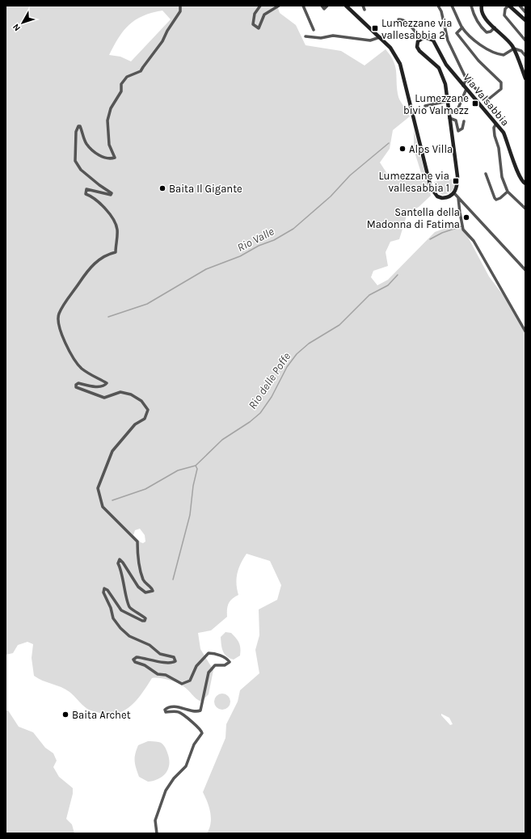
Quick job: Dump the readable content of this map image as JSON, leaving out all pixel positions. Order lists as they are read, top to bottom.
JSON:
{
  "streets": {
    "main road": ["Via Valsabbia"]
  },
  "water": ["Rio Valle", "Rio delle Poffe"],
  "places": {
    "transit": ["Lumezzane via vallesabbia 2", "Lumezzane bivio Valmezz", "Lumezzane via vallesabbia 1"],
    "other": [
      "Alps Villa",
      "Baita Il Gigante",
      "Santella della Madonna di Fatima",
      "Baita Archet"
    ]
  },
  "north": "bottom left"
}
